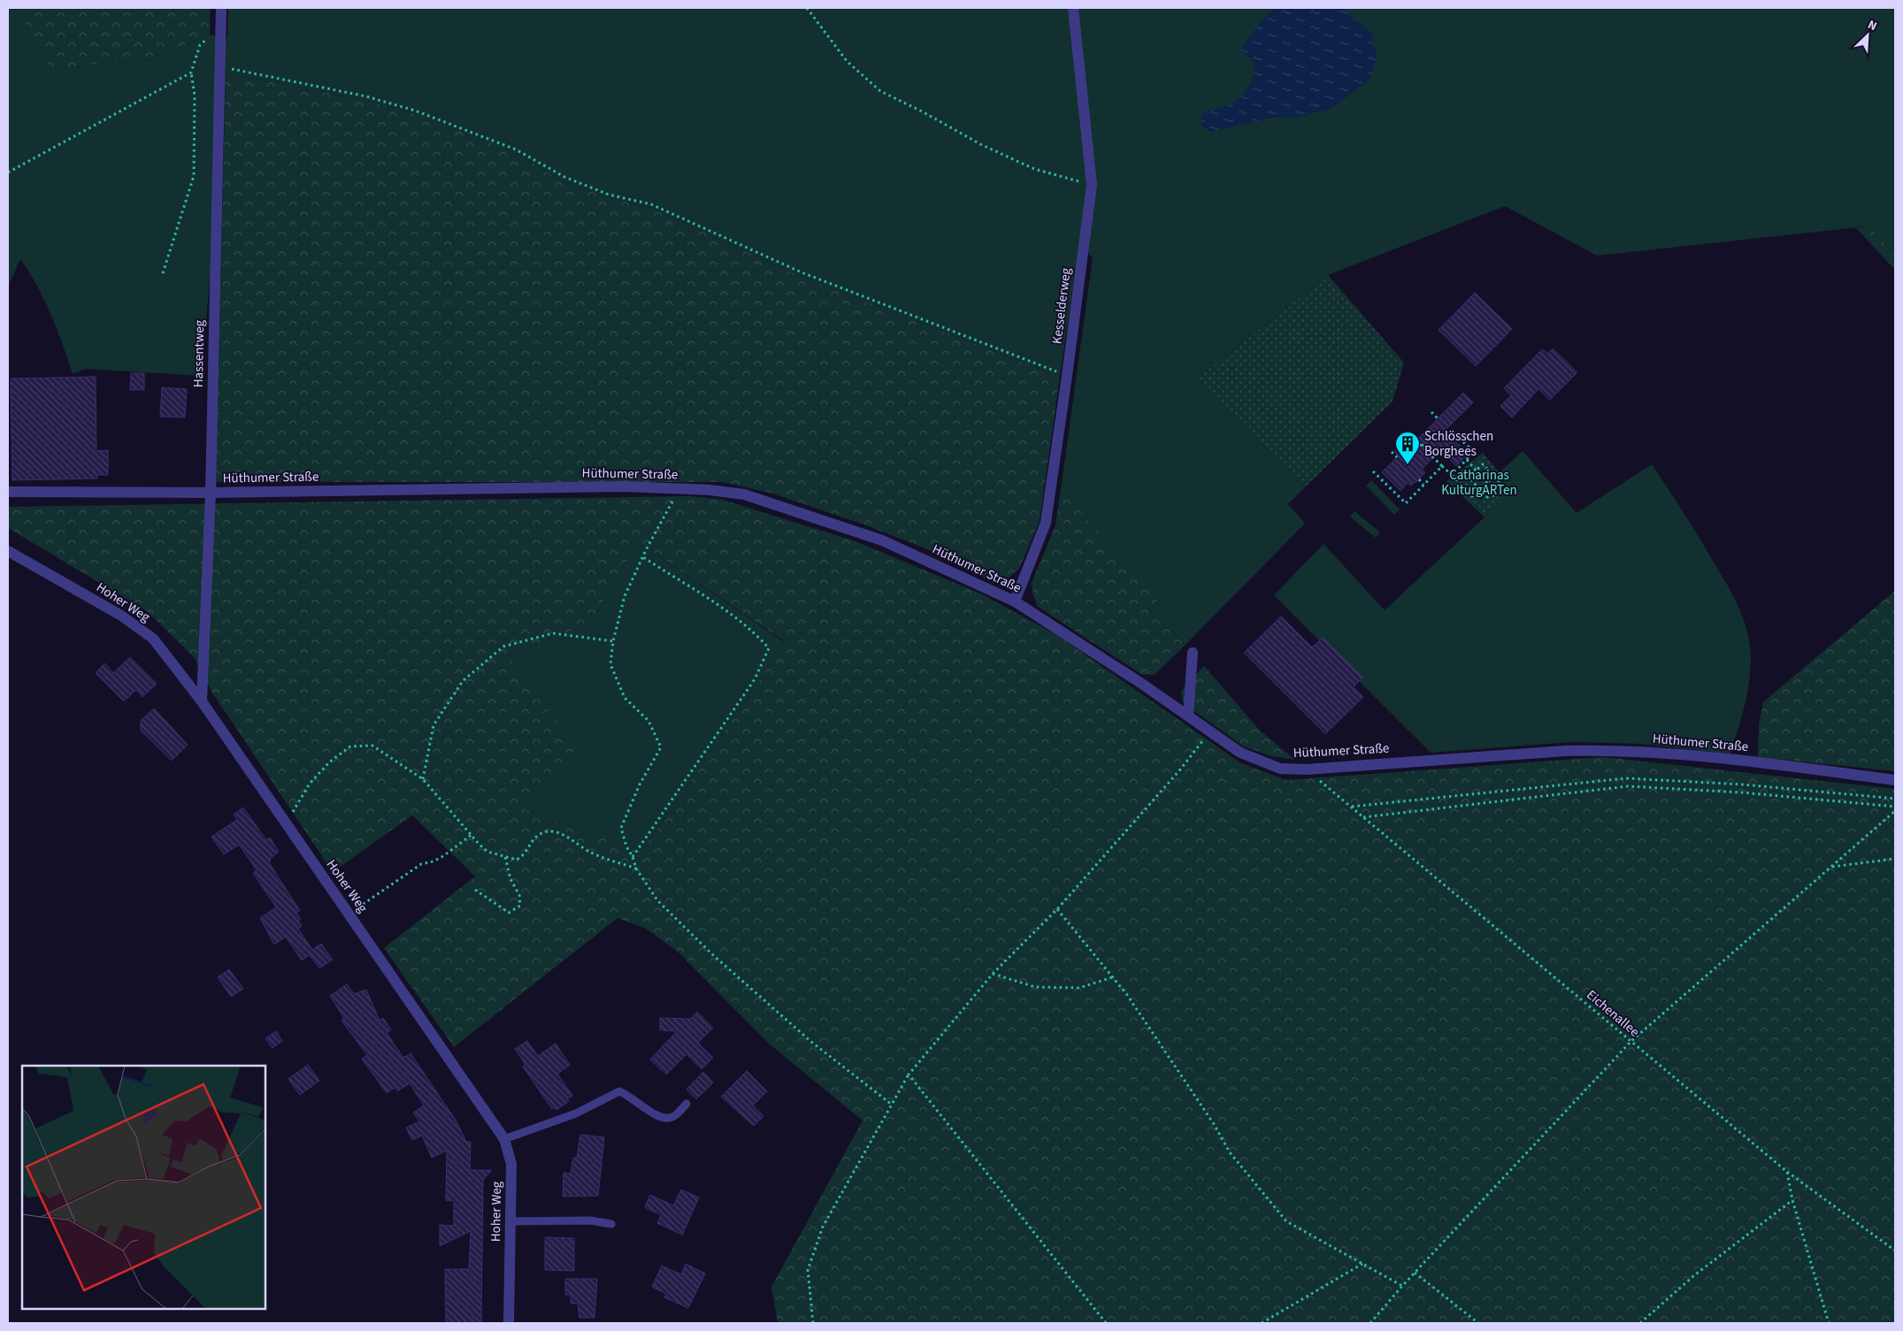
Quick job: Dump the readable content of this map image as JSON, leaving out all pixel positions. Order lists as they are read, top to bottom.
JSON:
{
  "streets": {
    "street": [
      "Kesselderweg",
      "Hassentweg",
      "Hüthumer Straße",
      "Hoher Weg"
    ],
    "path": ["Eichenallee"]
  },
  "crossings": [
    ["Kesselderweg", "Hüthumer Straße"],
    ["Hassentweg", "Hüthumer Straße"],
    ["Hassentweg", "Hoher Weg"],
    ["Hüthumer Straße", "Eichenallee"]
  ],
  "parks": ["Catharinas KulturgARTen"],
  "places": {
    "building": ["Schlösschen Borghees"]
  },
  "north": "top right"
}
